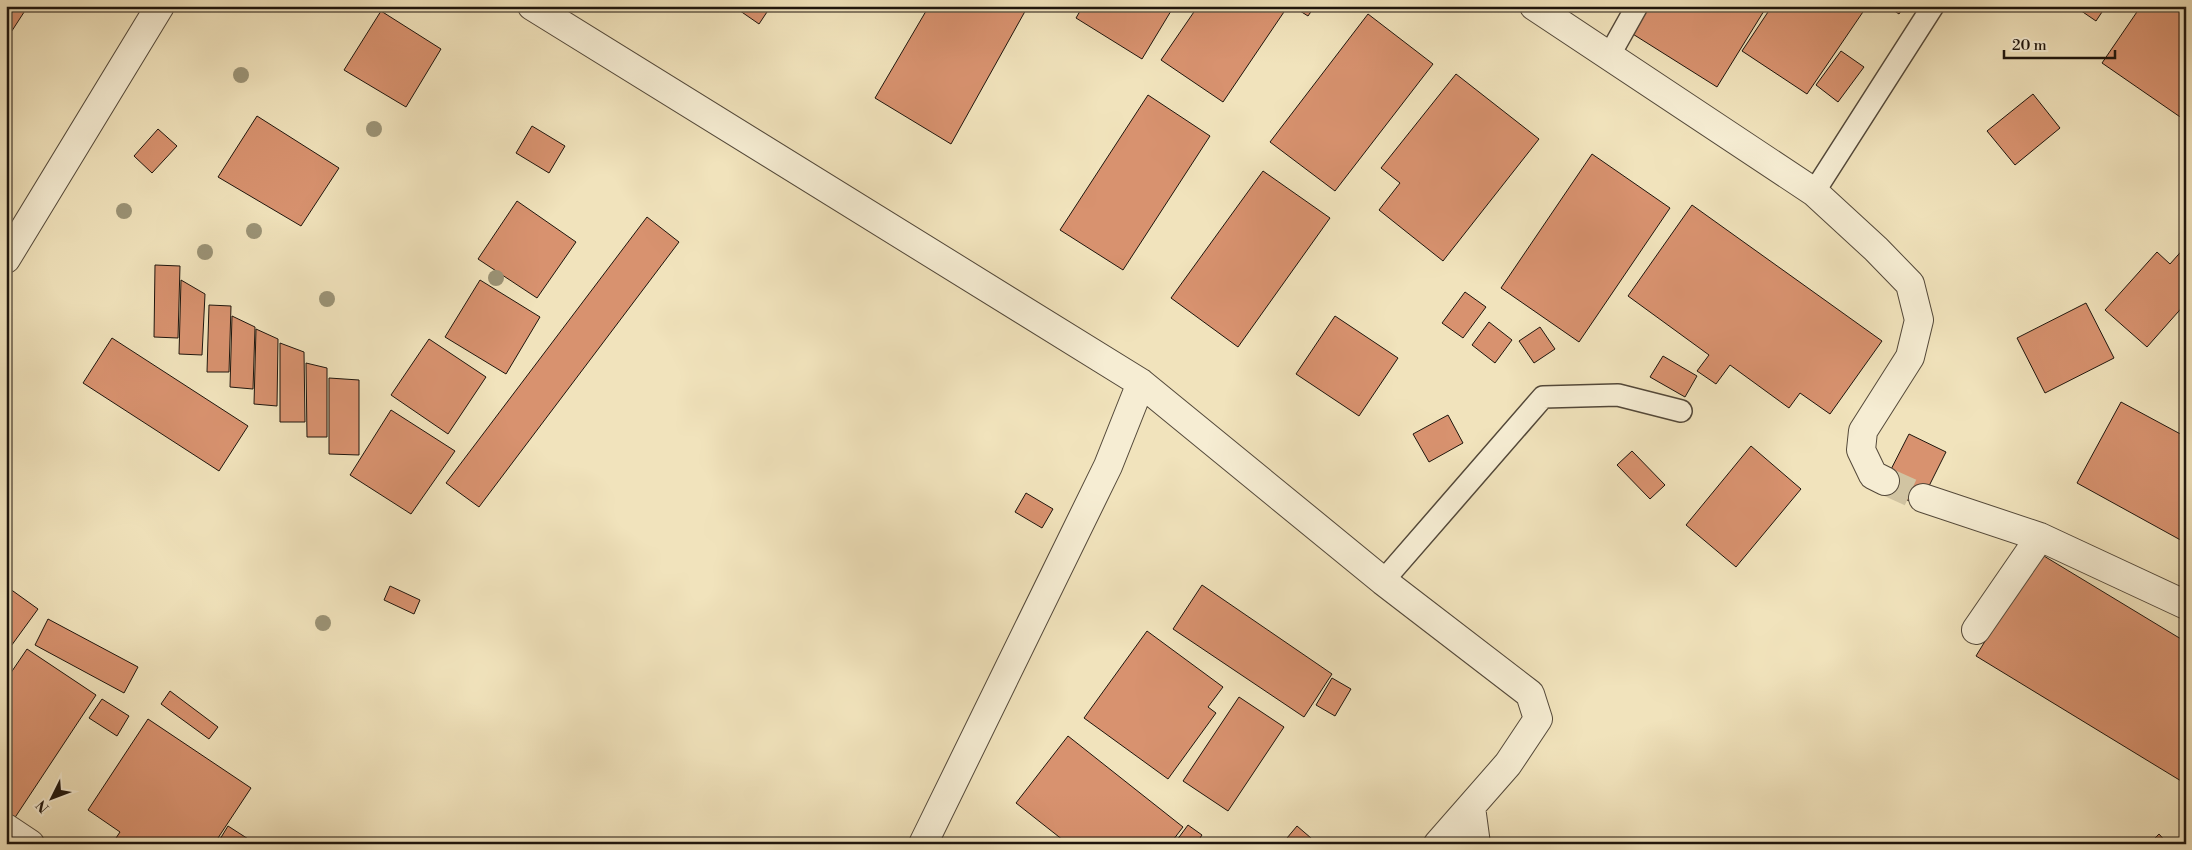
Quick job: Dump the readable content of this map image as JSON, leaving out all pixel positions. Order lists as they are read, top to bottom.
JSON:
{
  "scale_bar": "20 m",
  "north": "bottom left"
}
